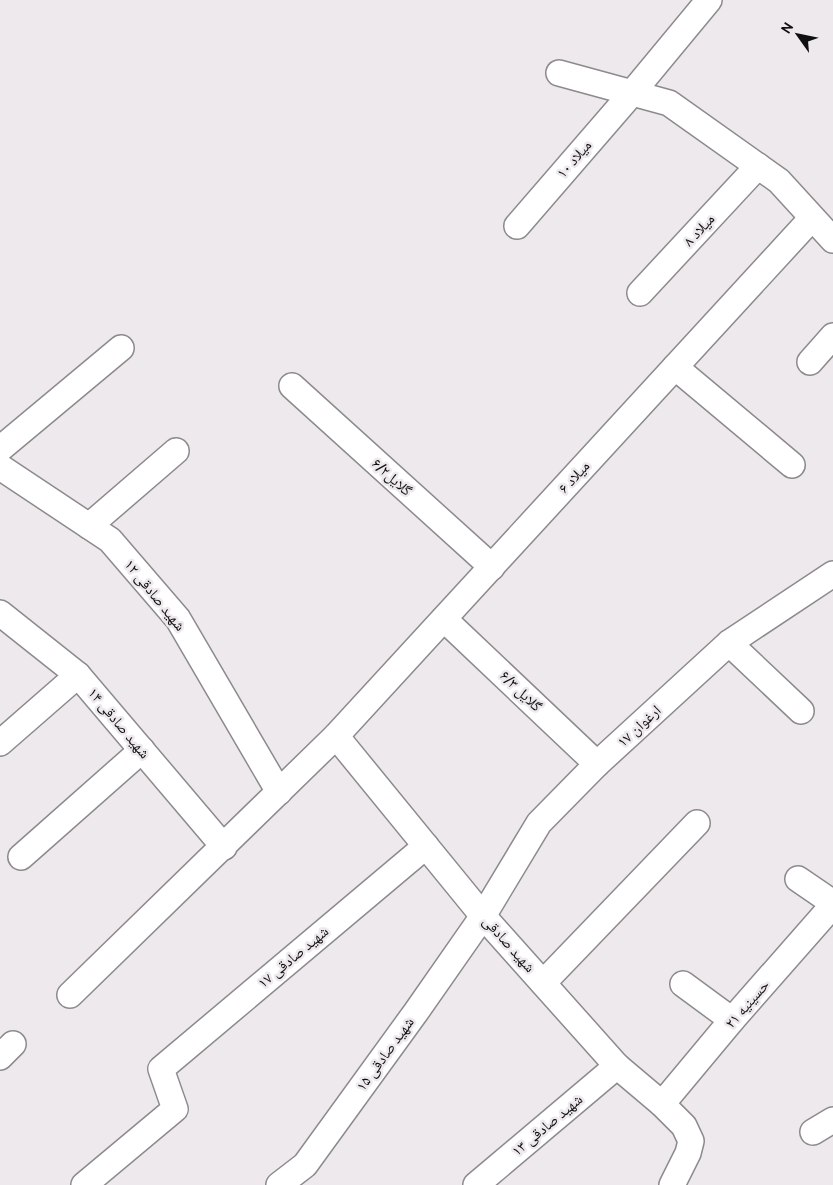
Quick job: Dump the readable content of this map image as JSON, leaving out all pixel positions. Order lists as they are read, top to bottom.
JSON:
{
  "streets": {
    "street": [
      "میلاد ۱۰",
      "میلاد ۸",
      "گلایل۶/۲",
      "میلاد ۶",
      "شهید صادقی ۱۲",
      "گلایل ۶/۳",
      "شهید صادقی ۱۴",
      "ارغوان ۱۷",
      "شهید صادقی",
      "شهید صادقی ۱۷",
      "حسینیه ۲۱",
      "شهید صادقی ۱۵",
      "شهید صادقی ۱۳"
    ]
  },
  "crossings": [
    ["گلایل۶/۲", "میلاد ۶"],
    ["میلاد ۶", "شهید صادقی ۱۲"],
    ["میلاد ۶", "گلایل ۶/۳"],
    ["میلاد ۶", "شهید صادقی ۱۴"],
    ["میلاد ۶", "شهید صادقی"],
    ["گلایل ۶/۳", "ارغوان ۱۷"],
    ["ارغوان ۱۷", "شهید صادقی"],
    ["ارغوان ۱۷", "شهید صادقی ۱۵"],
    ["شهید صادقی", "شهید صادقی ۱۷"],
    ["شهید صادقی", "حسینیه ۲۱"],
    ["شهید صادقی", "شهید صادقی ۱۵"],
    ["شهید صادقی", "شهید صادقی ۱۳"]
  ],
  "north": "top left"
}
